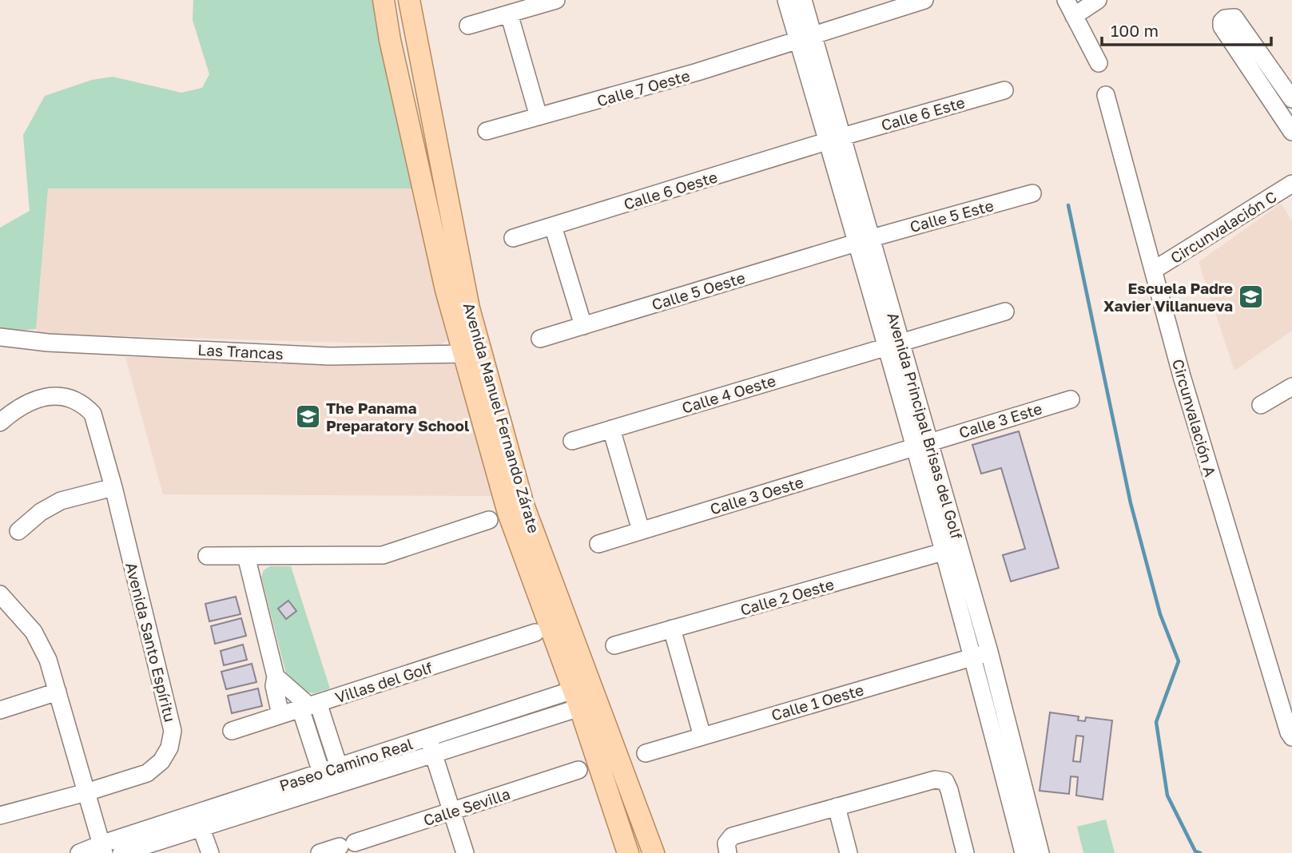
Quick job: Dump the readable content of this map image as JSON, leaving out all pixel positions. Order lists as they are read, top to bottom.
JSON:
{
  "streets": {
    "main road": ["Avenida Manuel Fernando Zárate"],
    "street": [
      "Calle 7 Oeste",
      "Calle 6 Este",
      "Calle 6 Oeste",
      "Calle 5 Este",
      "Circunvalación C",
      "Calle 5 Oeste",
      "Las Trancas",
      "Calle 4 Oeste",
      "Circunvalación A",
      "Calle 3 Este",
      "Avenida Principal Brisas del Golf",
      "Calle 3 Oeste",
      "Calle 2 Oeste",
      "Avenida Santo Espíritu",
      "Villas del Golf",
      "Calle 1 Oeste",
      "Paseo Camino Real",
      "Calle Sevilla"
    ]
  },
  "crossings": [
    ["Calle 7 Oeste", "Avenida Principal Brisas del Golf"],
    ["Calle 6 Este", "Calle 6 Oeste"],
    ["Calle 6 Este", "Avenida Principal Brisas del Golf"],
    ["Calle 6 Oeste", "Avenida Principal Brisas del Golf"],
    ["Calle 5 Este", "Calle 5 Oeste"],
    ["Calle 5 Este", "Avenida Principal Brisas del Golf"],
    ["Circunvalación C", "Circunvalación A"],
    ["Calle 5 Oeste", "Avenida Principal Brisas del Golf"],
    ["Las Trancas", "Avenida Manuel Fernando Zárate"],
    ["Calle 4 Oeste", "Avenida Principal Brisas del Golf"],
    ["Avenida Manuel Fernando Zárate", "Paseo Camino Real"],
    ["Calle 3 Este", "Avenida Principal Brisas del Golf"],
    ["Calle 3 Este", "Calle 3 Oeste"],
    ["Avenida Principal Brisas del Golf", "Calle 3 Oeste"],
    ["Avenida Principal Brisas del Golf", "Calle 2 Oeste"],
    ["Avenida Principal Brisas del Golf", "Calle 1 Oeste"]
  ],
  "places": {
    "school or university": ["Escuela Padre Xavier Villanueva", "The Panama Preparatory School"]
  },
  "scale_bar": "100 m"
}
